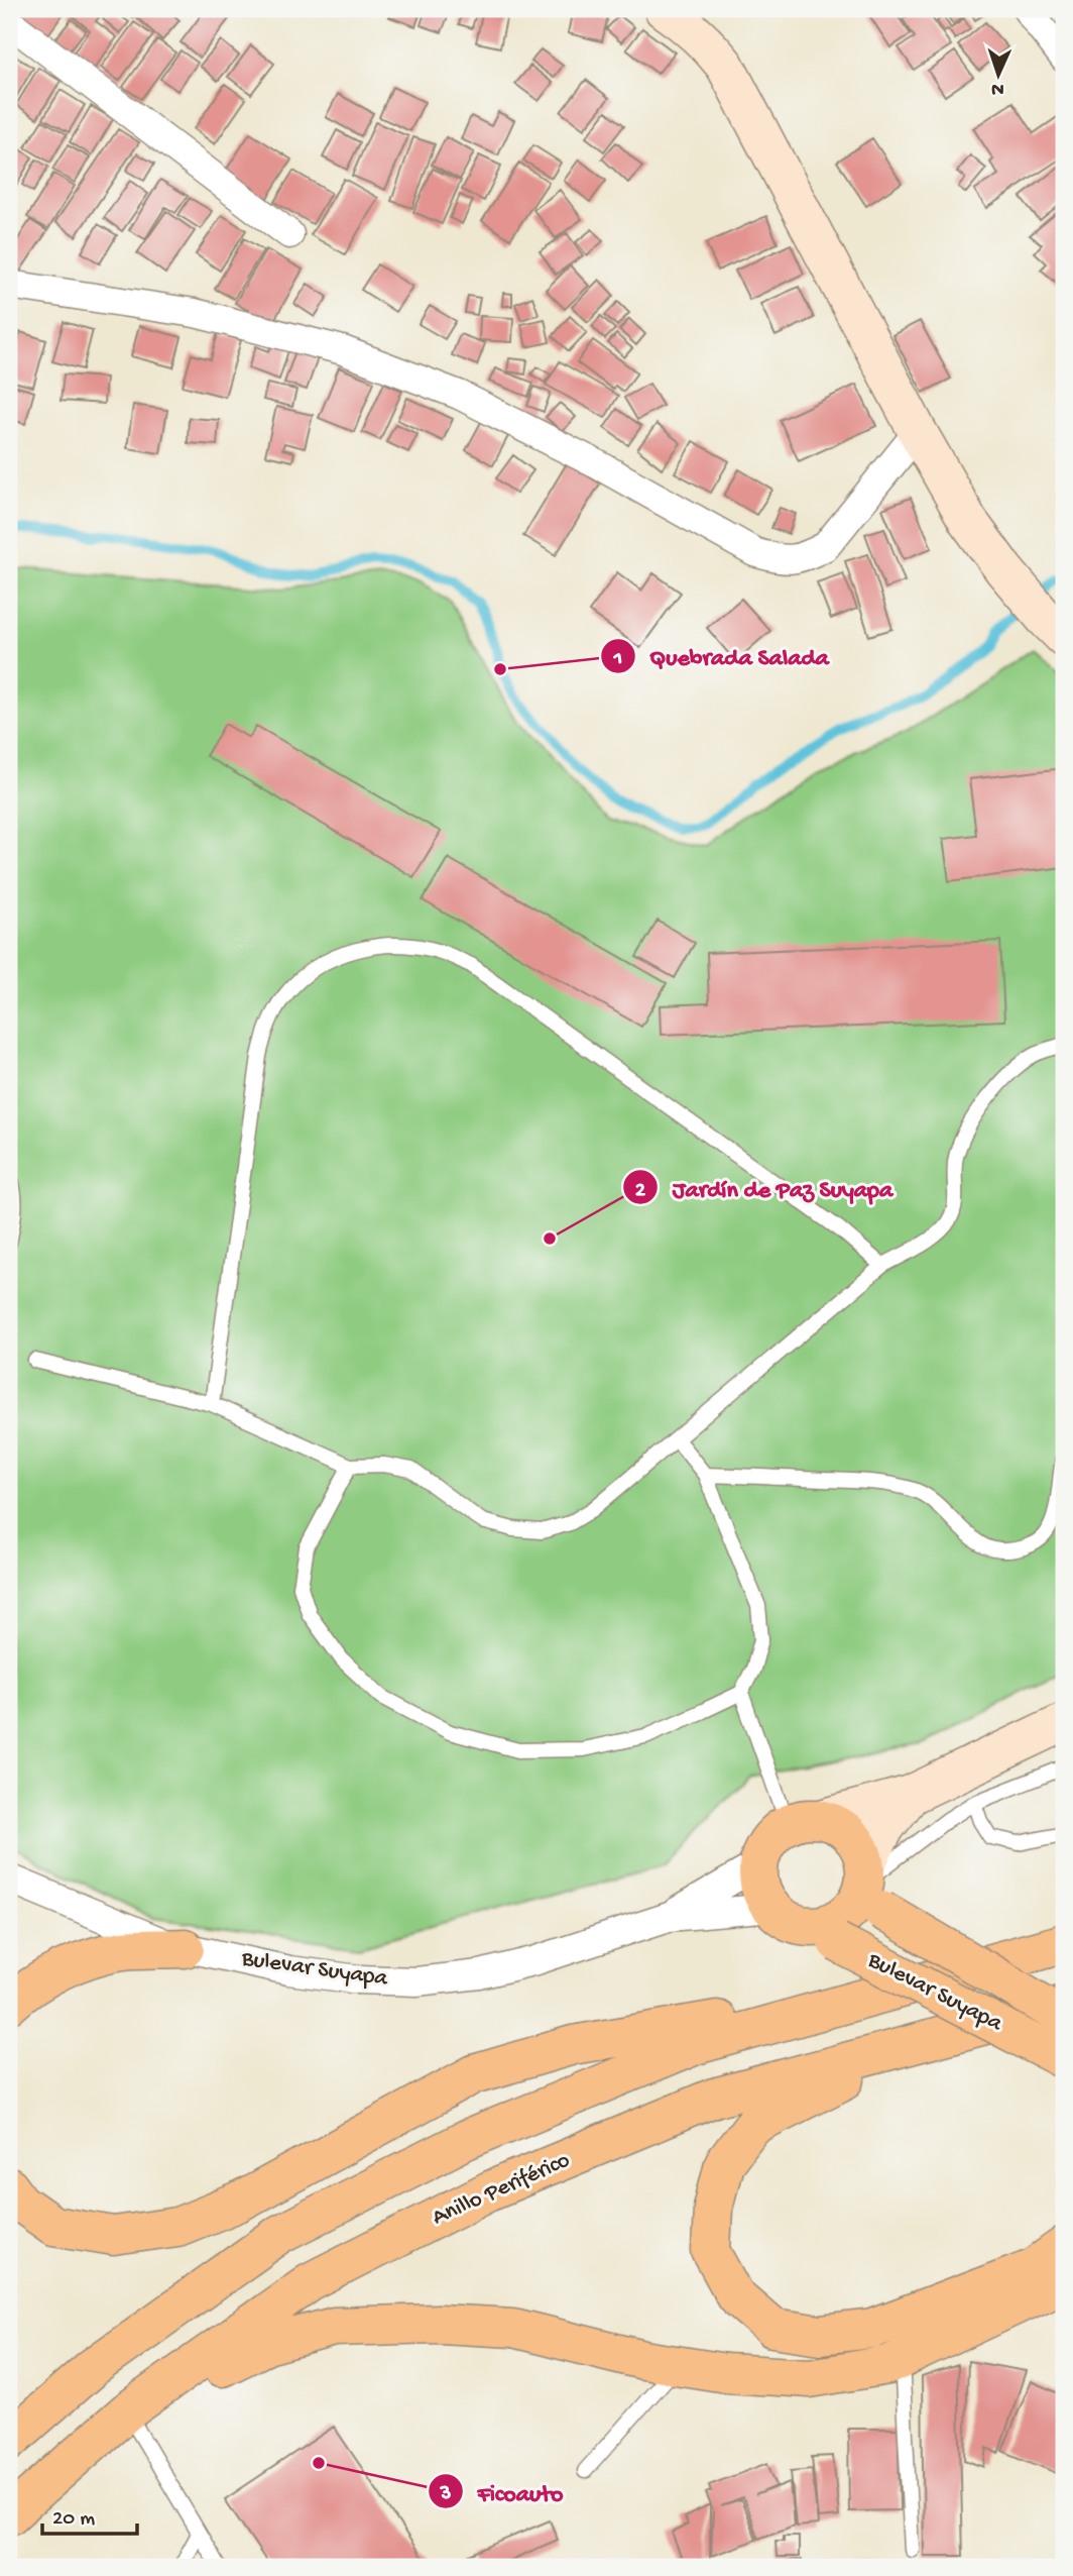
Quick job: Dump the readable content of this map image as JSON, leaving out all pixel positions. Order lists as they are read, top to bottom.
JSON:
{
  "streets": {
    "main road": ["Bulevar Suyapa", "Anillo Periférico"]
  },
  "places": ["Quebrada Salada", "Jardín de Paz Suyapa", "Ficoauto"],
  "scale_bar": "20 m",
  "north": "bottom"
}
